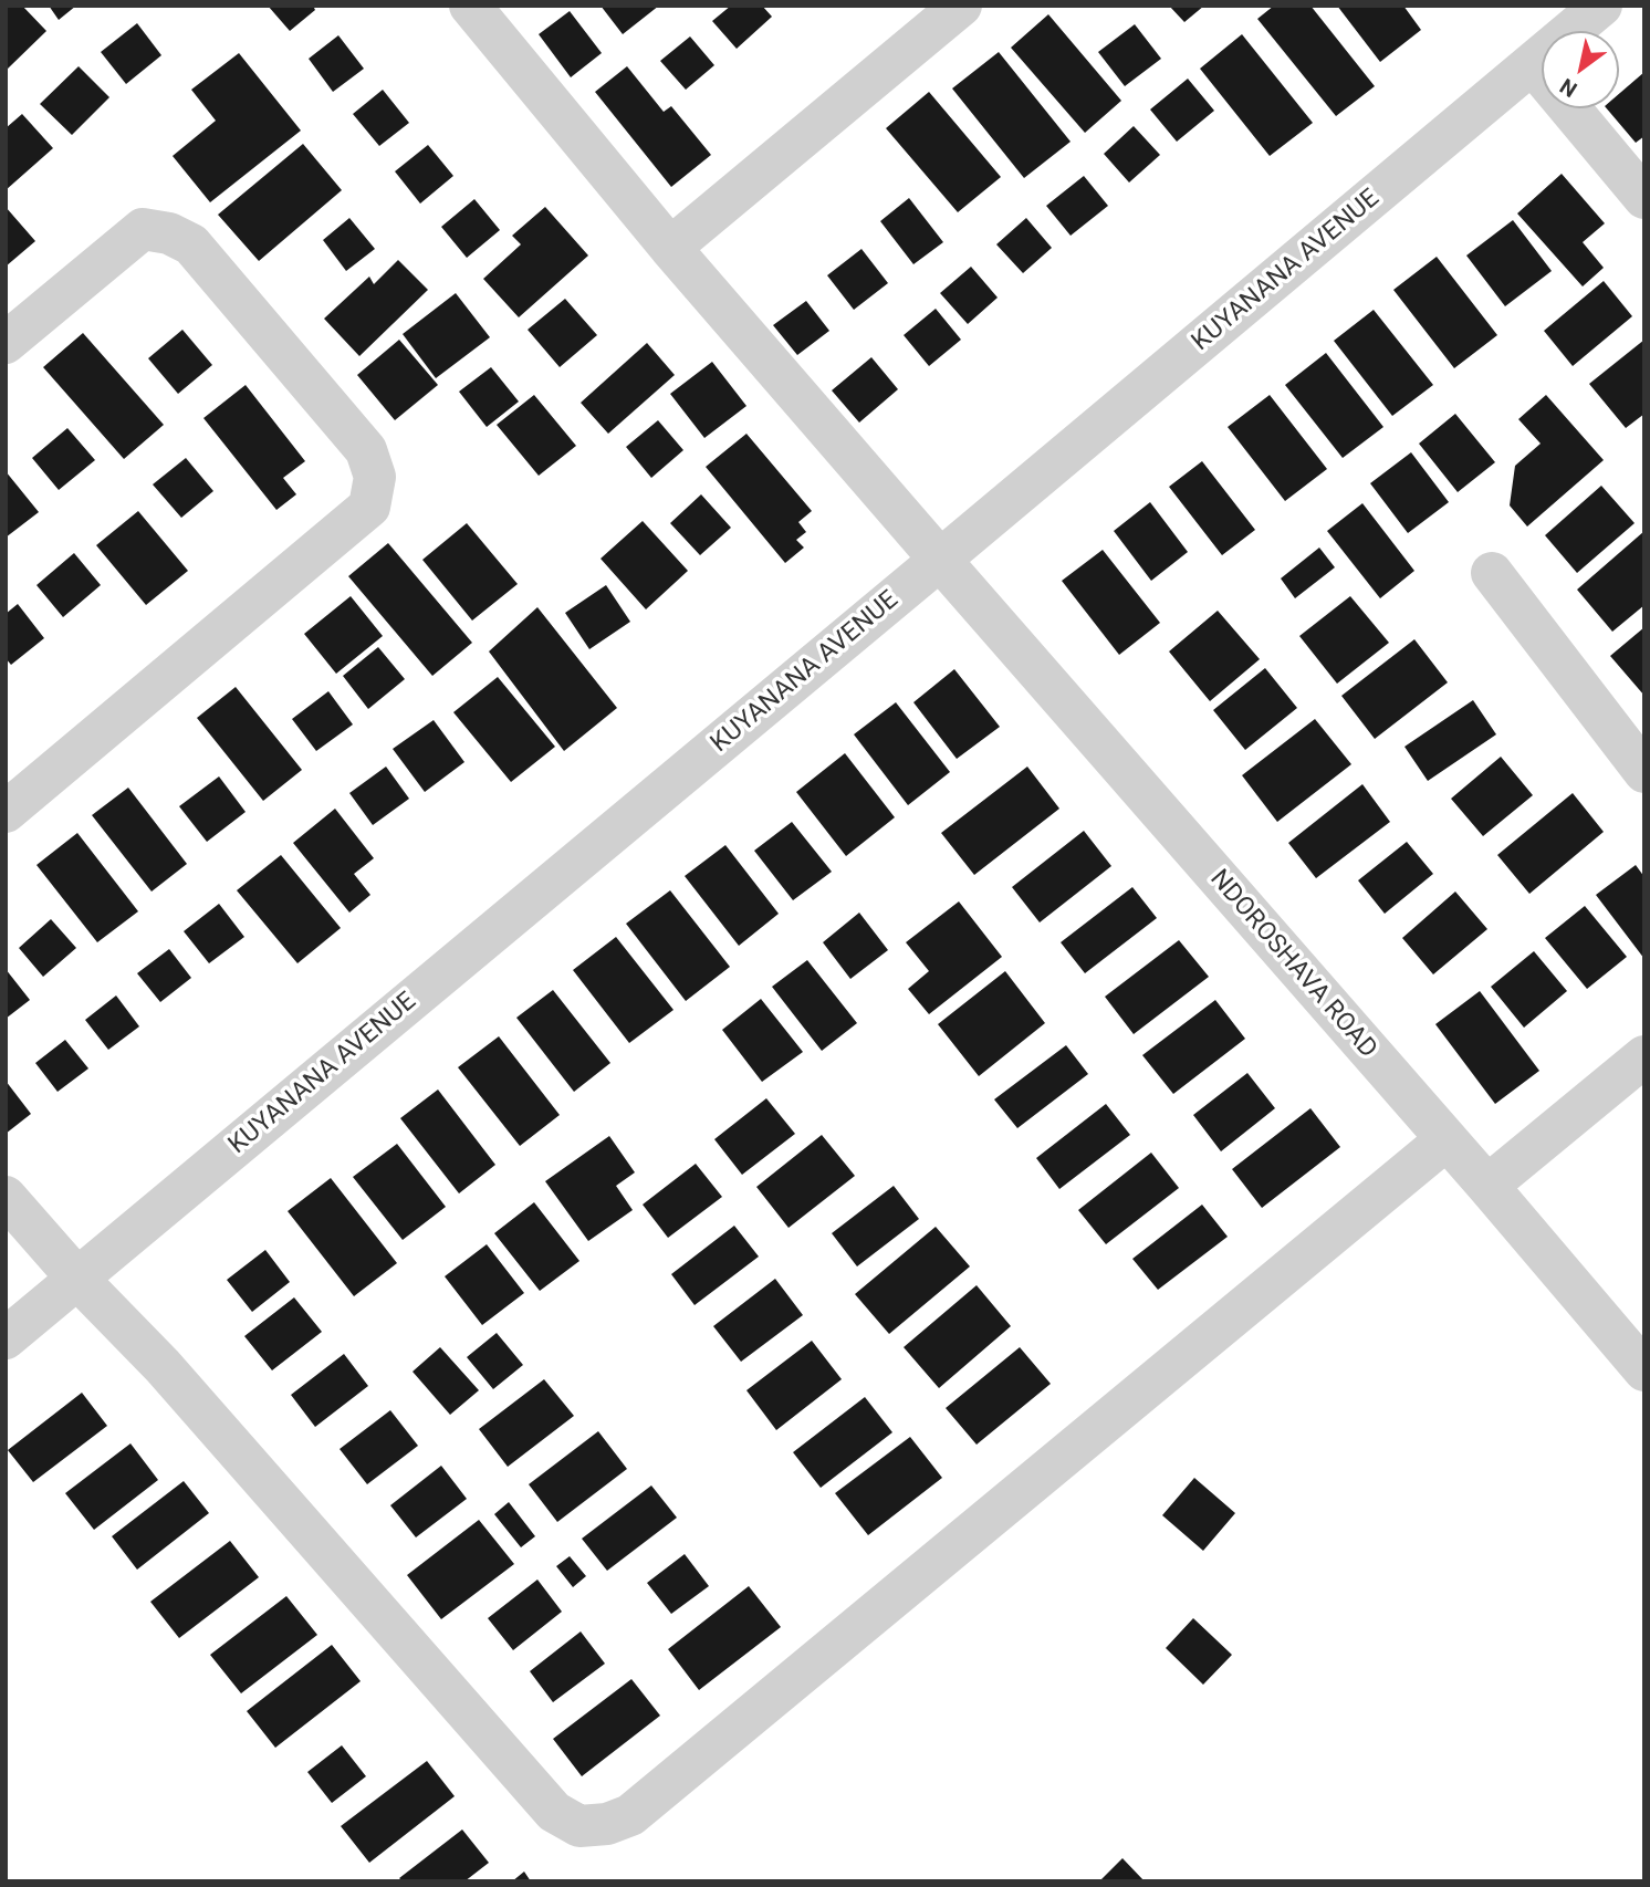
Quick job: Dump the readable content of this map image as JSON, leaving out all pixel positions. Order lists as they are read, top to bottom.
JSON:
{
  "streets": {
    "street": ["KUYANANA AVENUE", "NDOROSHAVA ROAD"]
  },
  "crossings": [
    ["KUYANANA AVENUE", "NDOROSHAVA ROAD"]
  ],
  "north": "bottom left"
}
